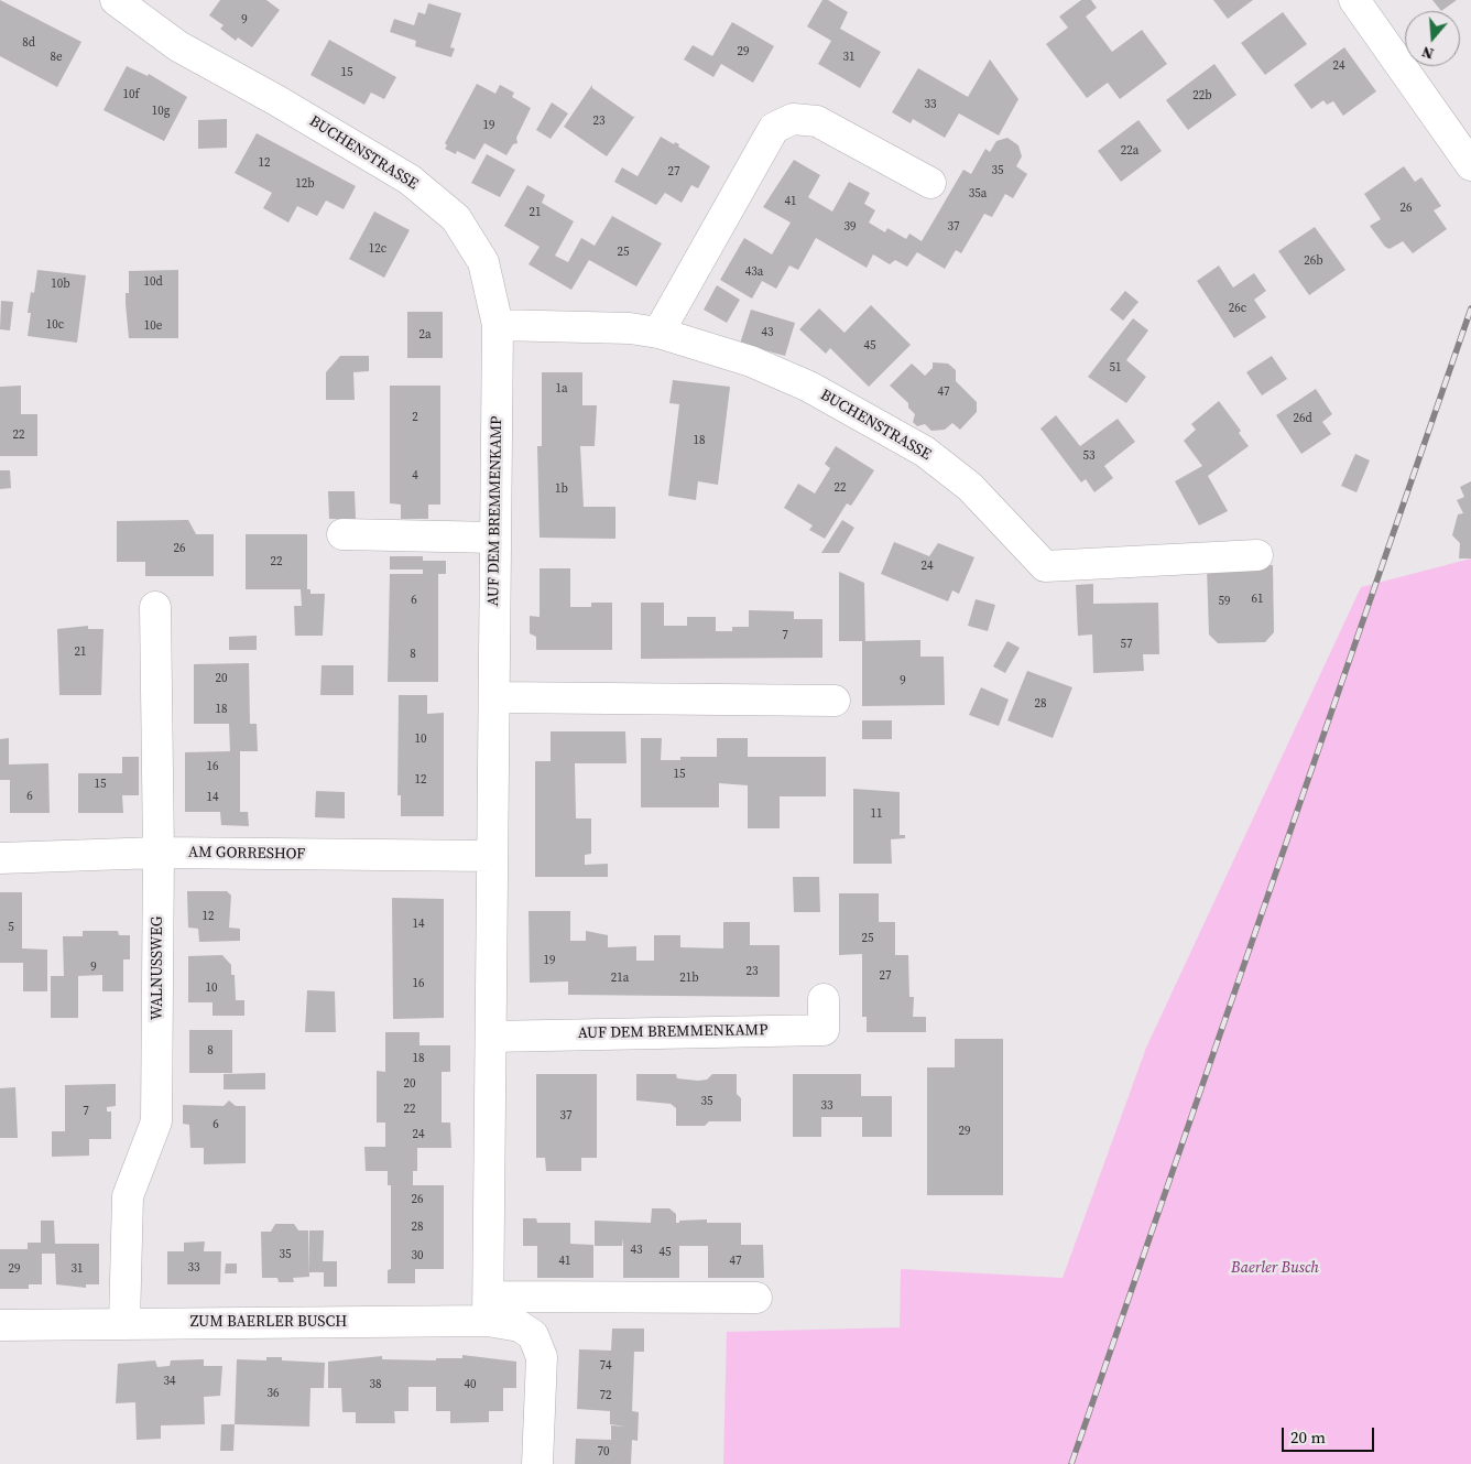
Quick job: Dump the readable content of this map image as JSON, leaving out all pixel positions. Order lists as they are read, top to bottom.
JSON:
{
  "streets": {
    "street": [
      "BUCHENSTRASSE",
      "AUF DEM BREMMENKAMP",
      "AM GORRESHOF",
      "WALNUSSWEG",
      "ZUM BAERLER BUSCH"
    ]
  },
  "crossings": [
    ["BUCHENSTRASSE", "AUF DEM BREMMENKAMP"],
    ["AUF DEM BREMMENKAMP", "AM GORRESHOF"],
    ["AUF DEM BREMMENKAMP", "ZUM BAERLER BUSCH"],
    ["AM GORRESHOF", "WALNUSSWEG"],
    ["WALNUSSWEG", "ZUM BAERLER BUSCH"]
  ],
  "parks": ["Baerler Busch"],
  "house_numbers": [
    "9",
    "8d",
    "29",
    "8e",
    "31",
    "24",
    "15",
    "10f",
    "22b",
    "33",
    "10g",
    "23",
    "19",
    "22a",
    "12",
    "35",
    "27",
    "12b",
    "35a",
    "41",
    "26",
    "21",
    "39",
    "37",
    "12c",
    "25",
    "26b",
    "43a",
    "10d",
    "10b",
    "26c",
    "10c",
    "10e",
    "43",
    "2a",
    "45",
    "51",
    "1a",
    "47",
    "2",
    "26d",
    "22",
    "18",
    "53",
    "4",
    "22",
    "1b",
    "26",
    "22",
    "24",
    "61",
    "6",
    "59",
    "7",
    "57",
    "21",
    "8",
    "20",
    "9",
    "28",
    "18",
    "10",
    "16",
    "15",
    "12",
    "15",
    "6",
    "14",
    "11",
    "12",
    "14",
    "5",
    "25",
    "19",
    "9",
    "23",
    "27",
    "21a",
    "21b",
    "16",
    "10",
    "8",
    "18",
    "20",
    "35",
    "33",
    "22",
    "7",
    "37",
    "6",
    "29",
    "24",
    "26",
    "28",
    "43",
    "45",
    "35",
    "30",
    "41",
    "47",
    "33",
    "29",
    "31",
    "74",
    "34",
    "38",
    "40",
    "36",
    "72",
    "70"
  ],
  "scale_bar": "20 m",
  "north": "bottom"
}
